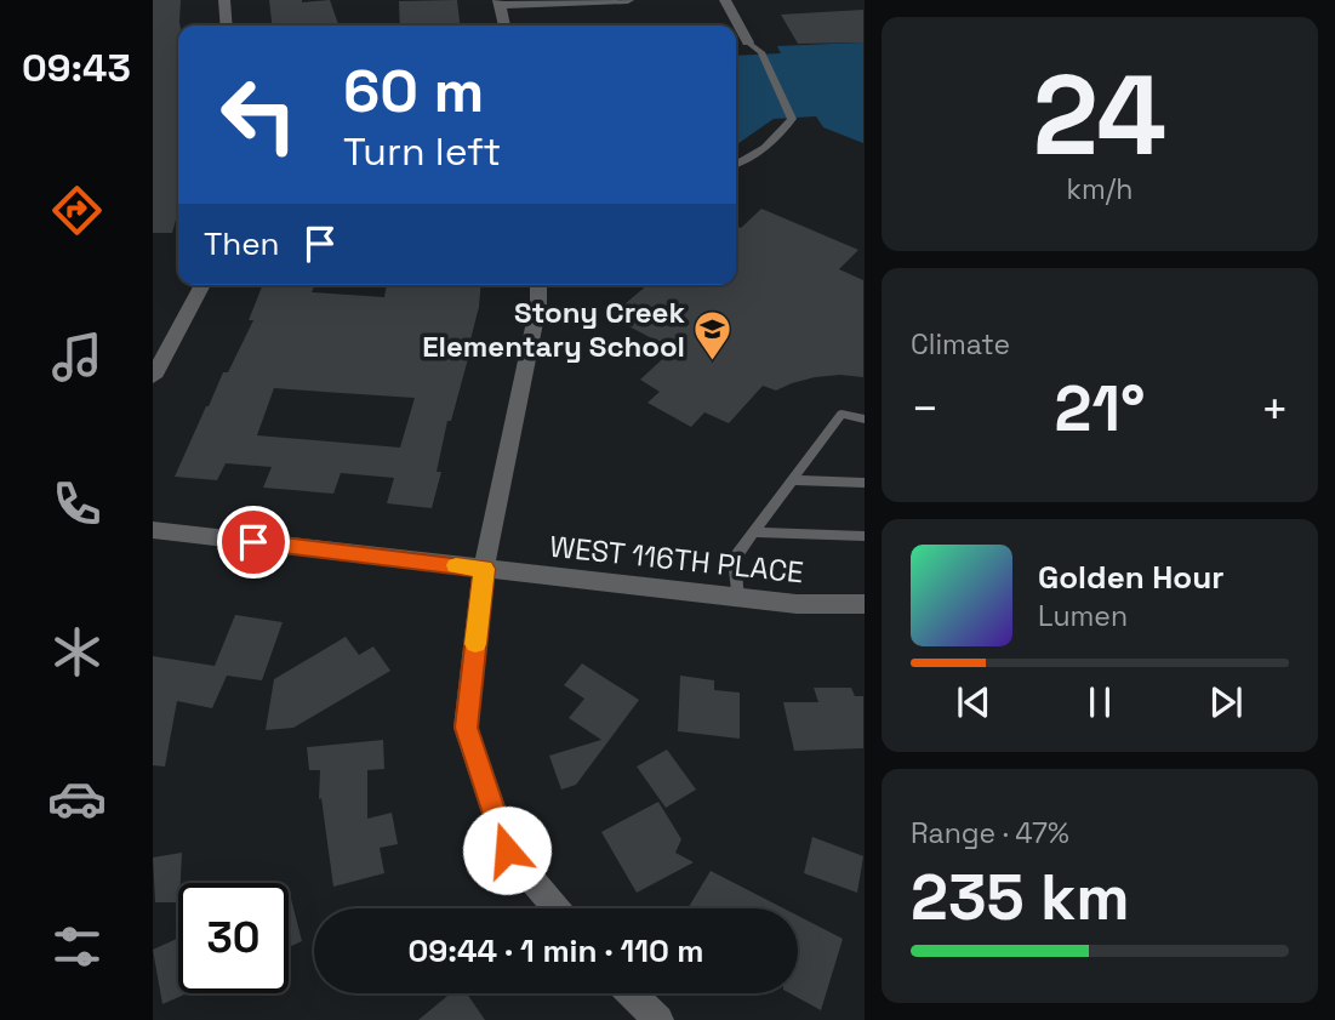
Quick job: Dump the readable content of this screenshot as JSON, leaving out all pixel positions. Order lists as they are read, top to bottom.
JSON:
{
  "streets": {
    "street": ["WEST 116TH PLACE"]
  },
  "places": {
    "school or university": ["Stony Creek Elementary School"]
  },
  "page": {
    "tabs": "09:43",
    "tile": [
      ["24", "km/h"],
      "Climate",
      ["Range · 47%", "235 km"]
    ],
    "turn": ["60 m", "Turn left"],
    "then": "Then",
    "heat": ["−", "21°", "+"],
    "song": ["Golden Hour", "Lumen"],
    "limit": "30",
    "trip": "09:44 · 1 min · 110 m"
  }
}
